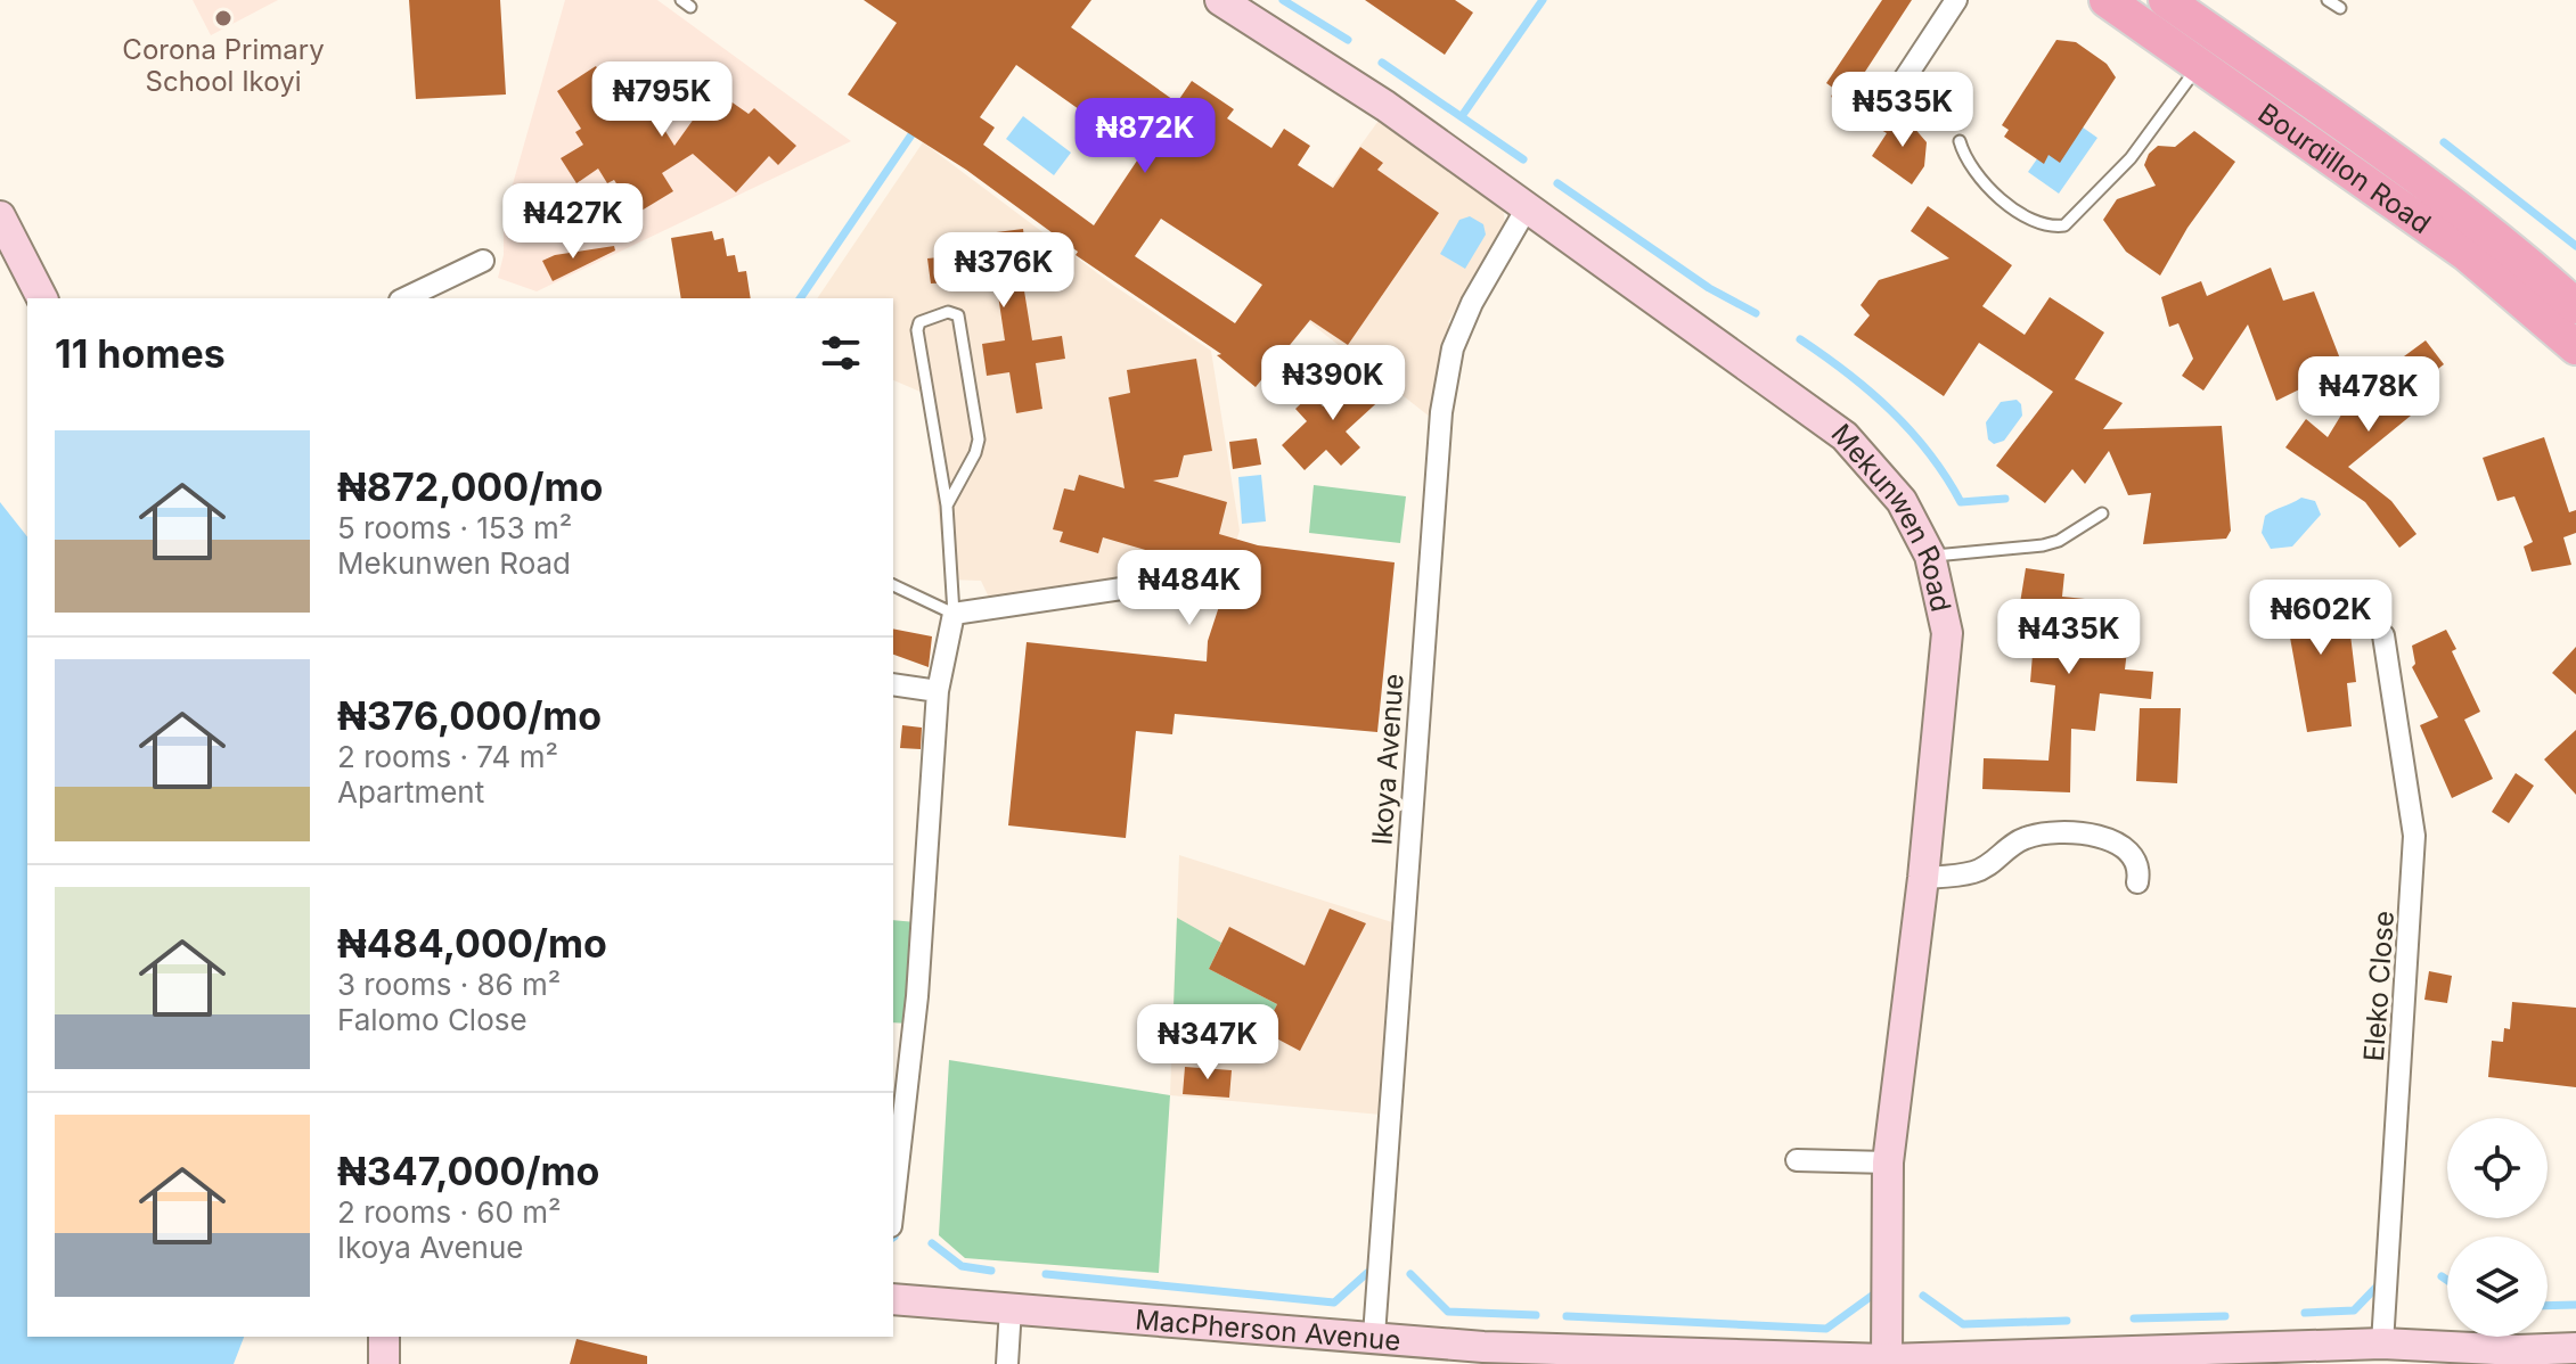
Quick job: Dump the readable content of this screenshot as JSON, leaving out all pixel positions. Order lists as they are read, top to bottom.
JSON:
{
  "streets": {
    "main road": ["Bourdillon Road"],
    "street": [
      "Mekunwen Road",
      "Ikoya Avenue",
      "Eleko Close",
      "MacPherson Avenue"
    ]
  },
  "crossings": [
    ["Mekunwen Road", "Ikoya Avenue"],
    ["Mekunwen Road", "MacPherson Avenue"],
    ["Ikoya Avenue", "MacPherson Avenue"],
    ["Eleko Close", "MacPherson Avenue"]
  ],
  "places": ["Corona Primary School Ikoyi"],
  "page": {
    "price": [
      "₦795K",
      "₦535K",
      "₦872K",
      "₦427K",
      "₦376K",
      "₦390K",
      "₦478K",
      "₦484K",
      "₦602K",
      "₦435K",
      "₦347K"
    ],
    "heading": "11 homes",
    "list": [
      {
        "name": "₦872,000/mo",
        "note": "5 rooms · 153 m² · Mekunwen Road"
      },
      {
        "name": "₦376,000/mo",
        "note": "2 rooms · 74 m² · Apartment"
      },
      {
        "name": "₦484,000/mo",
        "note": "3 rooms · 86 m² · Falomo Close"
      },
      {
        "name": "₦347,000/mo",
        "note": "2 rooms · 60 m² · Ikoya Avenue"
      }
    ]
  }
}
